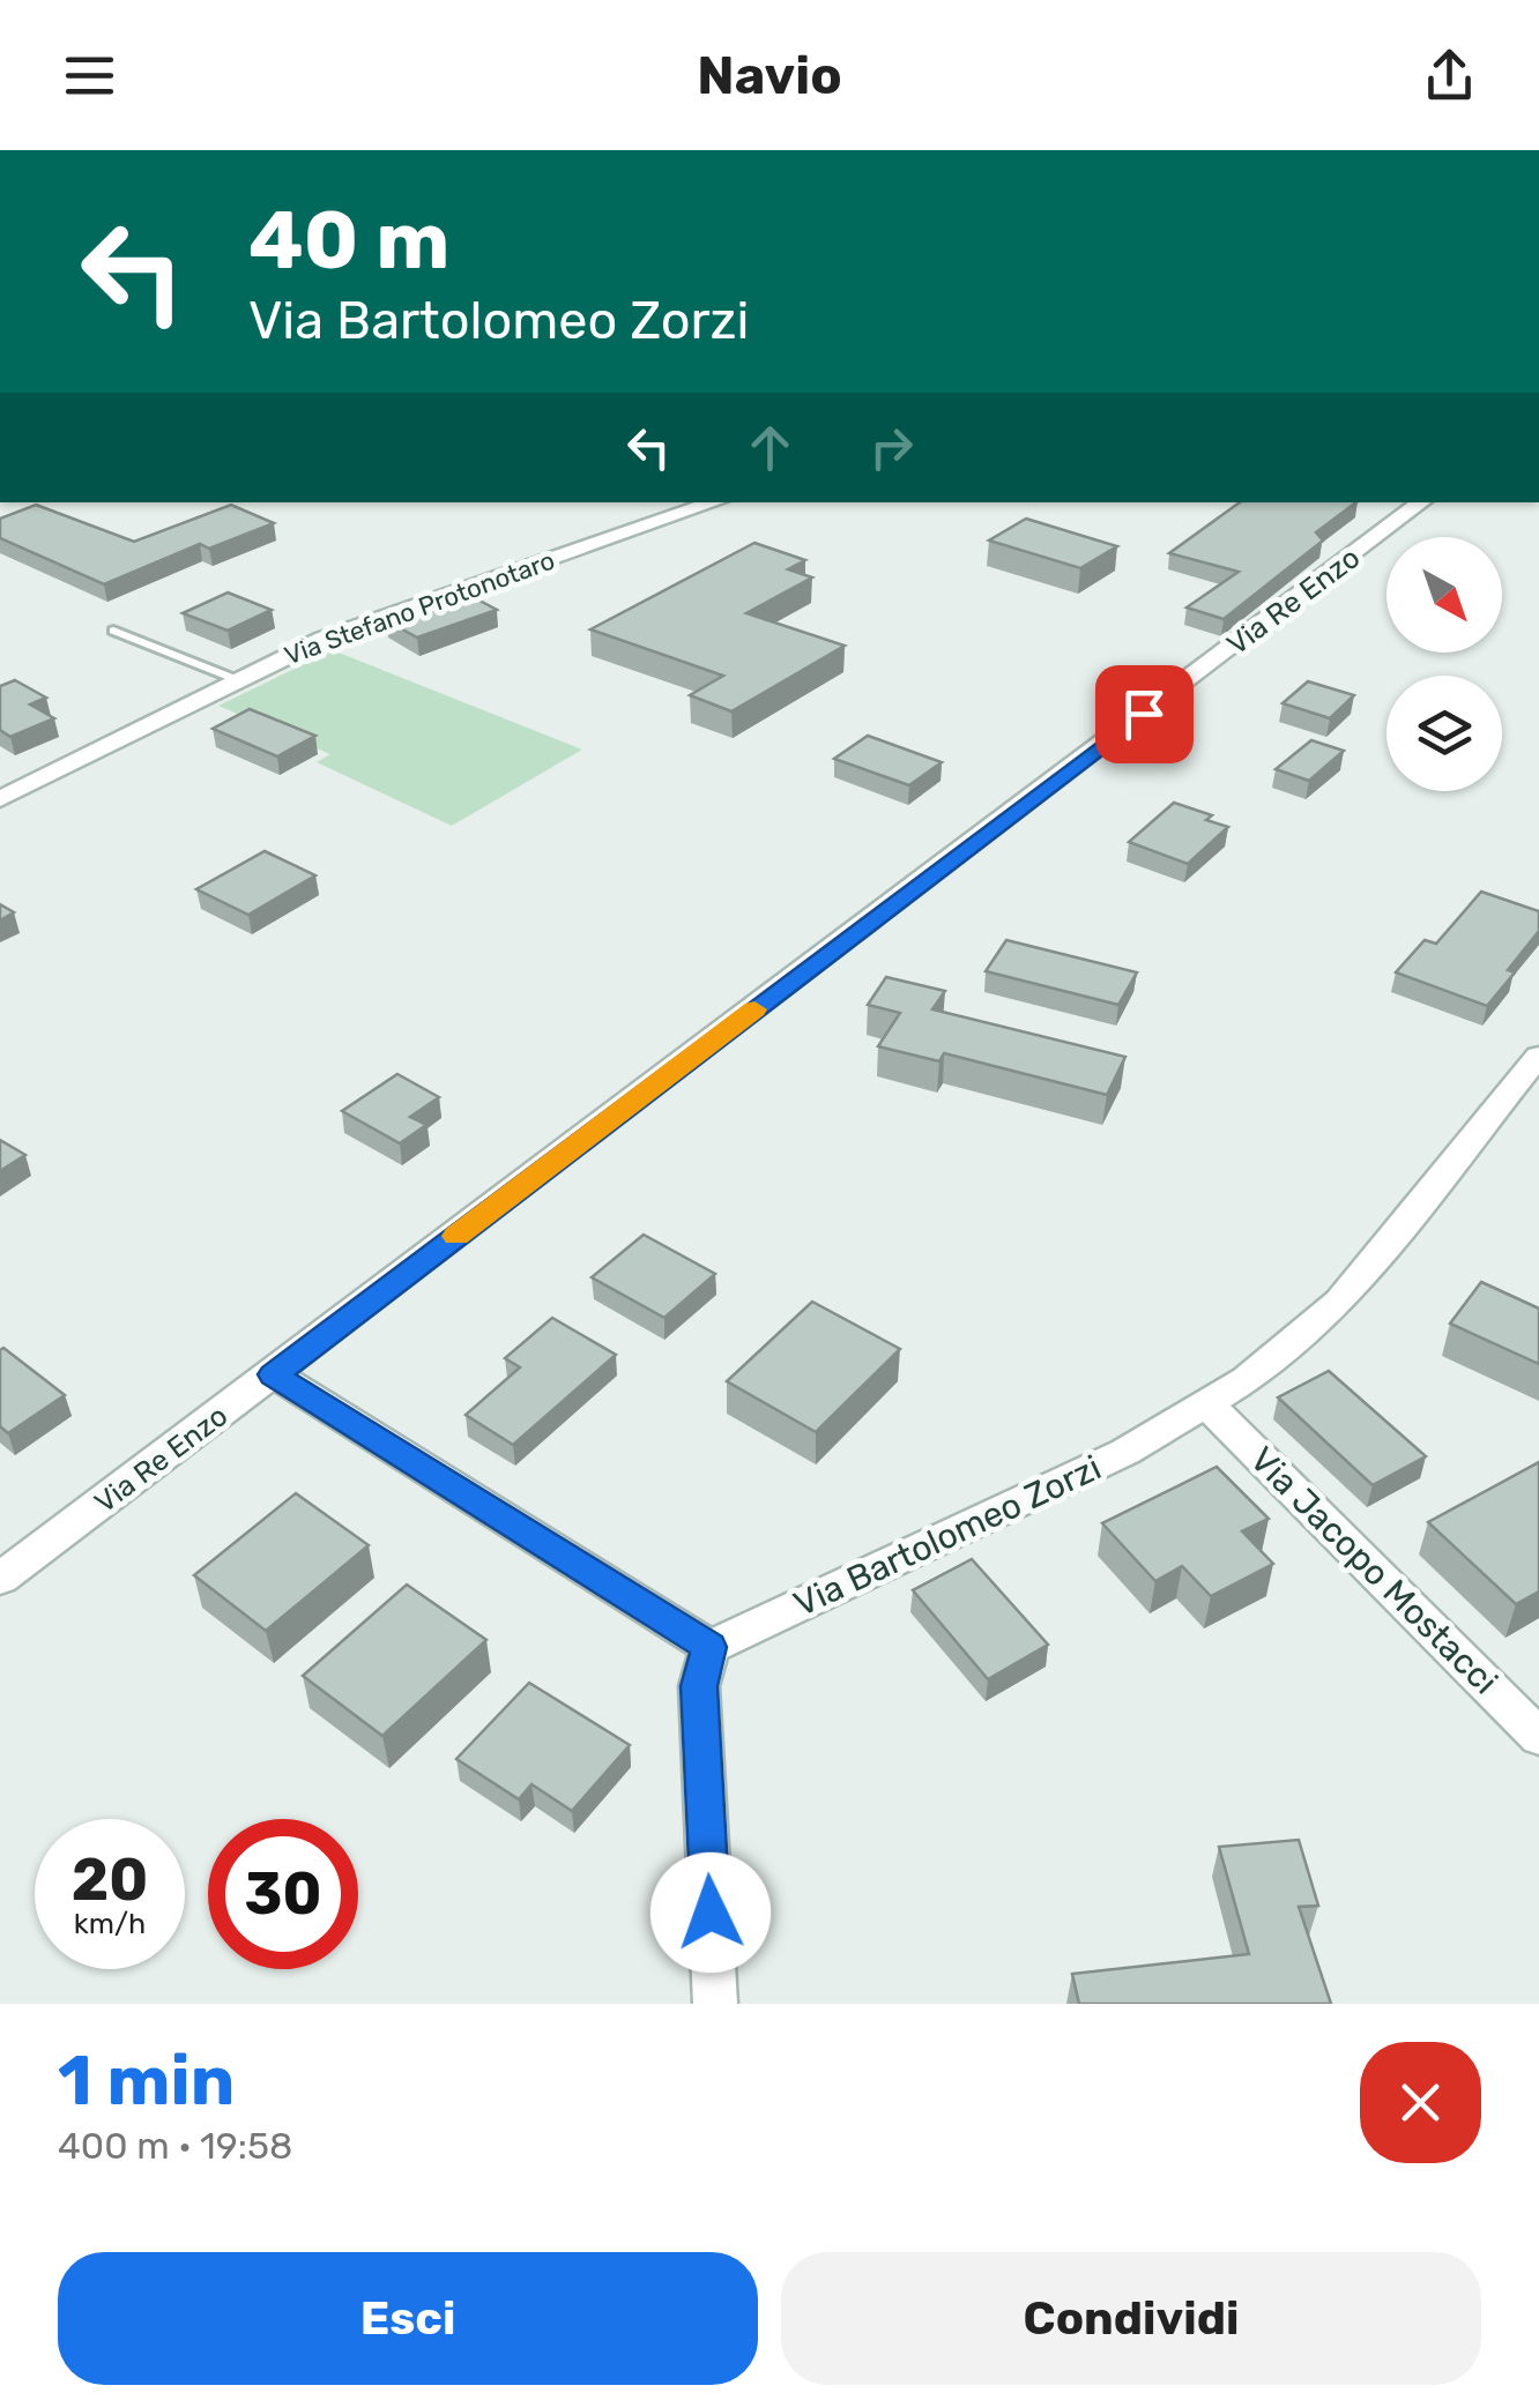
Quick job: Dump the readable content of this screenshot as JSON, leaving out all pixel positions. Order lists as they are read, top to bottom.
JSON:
{
  "streets": {
    "street": [
      "Via Re Enzo",
      "Via Stefano Protonotaro",
      "Via Bartolomeo Zorzi",
      "Via Jacopo Mostacci"
    ]
  },
  "crossings": [
    ["Via Bartolomeo Zorzi", "Via Jacopo Mostacci"]
  ],
  "north": "bottom right",
  "page": {
    "header": "Navio",
    "turn": ["40 m", "Via Bartolomeo Zorzi"],
    "speed": "20 km/h",
    "limit": "30",
    "heading": ["1 min", "400 m · 19:58"],
    "buttons": ["Esci", "Condividi"]
  }
}
